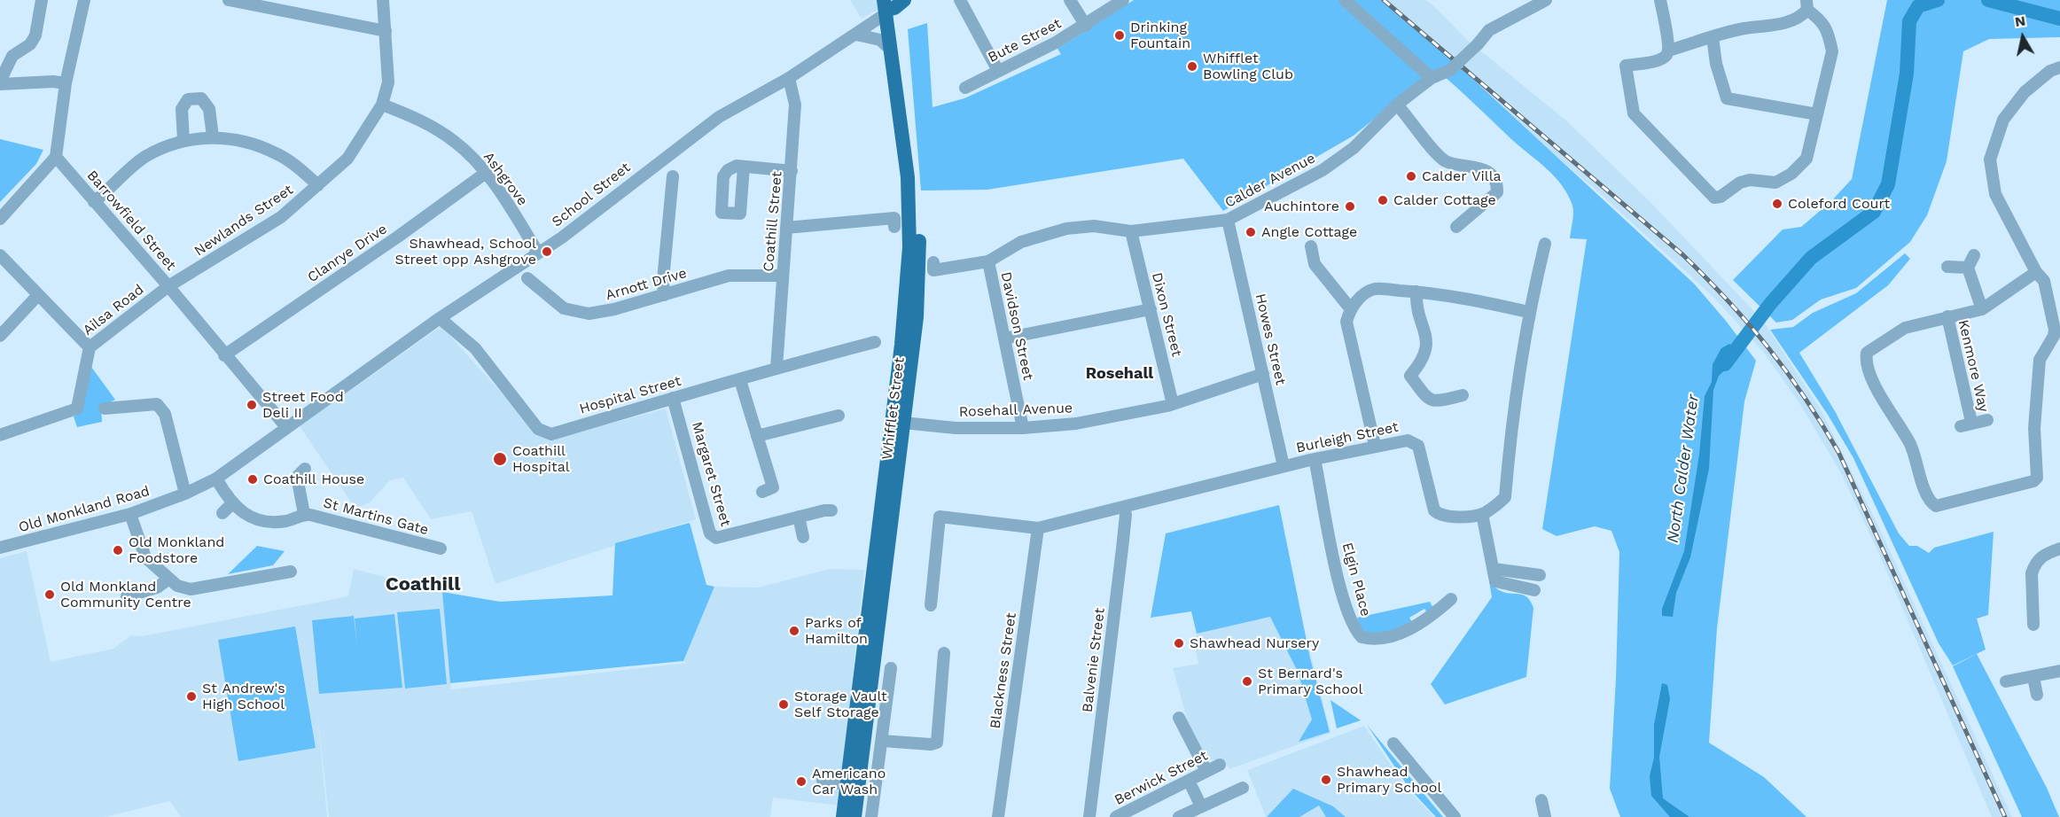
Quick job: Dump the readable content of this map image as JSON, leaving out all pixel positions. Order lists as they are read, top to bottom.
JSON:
{
  "streets": {
    "main road": ["Whifflet Street"],
    "street": [
      "Bute Street",
      "Ashgrove",
      "Calder Avenue",
      "School Street",
      "Barrowfield Street",
      "Newlands Street",
      "Coathill Street",
      "Clanrye Drive",
      "Arnott Drive",
      "Ailsa Road",
      "Dixon Street",
      "Davidson Street",
      "Howes Street",
      "Kenmore Way",
      "Hospital Street",
      "Rosehall Avenue",
      "Burleigh Street",
      "Margaret Street",
      "Old Monkland Road",
      "St Martins Gate",
      "Elgin Place",
      "Balvenie Street",
      "Blackness Street",
      "Berwick Street"
    ]
  },
  "crossings": [
    ["Ashgrove", "School Street"],
    ["Ashgrove", "Newlands Street"],
    ["Ashgrove", "Clanrye Drive"],
    ["Calder Avenue", "Dixon Street"],
    ["Calder Avenue", "Davidson Street"],
    ["Calder Avenue", "Howes Street"],
    ["School Street", "Coathill Street"],
    ["School Street", "Hospital Street"],
    ["School Street", "Whifflet Street"],
    ["School Street", "Old Monkland Road"],
    ["Barrowfield Street", "Newlands Street"],
    ["Barrowfield Street", "Clanrye Drive"],
    ["Barrowfield Street", "Ailsa Road"],
    ["Barrowfield Street", "Old Monkland Road"],
    ["Newlands Street", "Ailsa Road"],
    ["Coathill Street", "Arnott Drive"],
    ["Coathill Street", "Hospital Street"],
    ["Dixon Street", "Rosehall Avenue"],
    ["Davidson Street", "Rosehall Avenue"],
    ["Howes Street", "Rosehall Avenue"],
    ["Howes Street", "Burleigh Street"],
    ["Hospital Street", "Margaret Street"],
    ["Whifflet Street", "Rosehall Avenue"],
    ["Burleigh Street", "Elgin Place"],
    ["Burleigh Street", "Balvenie Street"],
    ["Burleigh Street", "Blackness Street"],
    ["Old Monkland Road", "St Martins Gate"]
  ],
  "districts": ["Rosehall", "Coathill"],
  "water": ["North Calder Water"],
  "places": [
    "Drinking Fountain",
    "Whifflet Bowling Club",
    "Calder Villa",
    "Calder Cottage",
    "Coleford Court",
    "Auchintore",
    "Angle Cottage",
    "Shawhead, School Street opp Ashgrove",
    "Street Food Deli II",
    "Coathill Hospital",
    "Coathill House",
    "Old Monkland Foodstore",
    "Old Monkland Community Centre",
    "Parks of Hamilton",
    "Shawhead Nursery",
    "St Bernard's Primary School",
    "St Andrew's High School",
    "Storage Vault Self Storage",
    "Shawhead Primary School",
    "Americano Car Wash"
  ],
  "north": "top"
}
